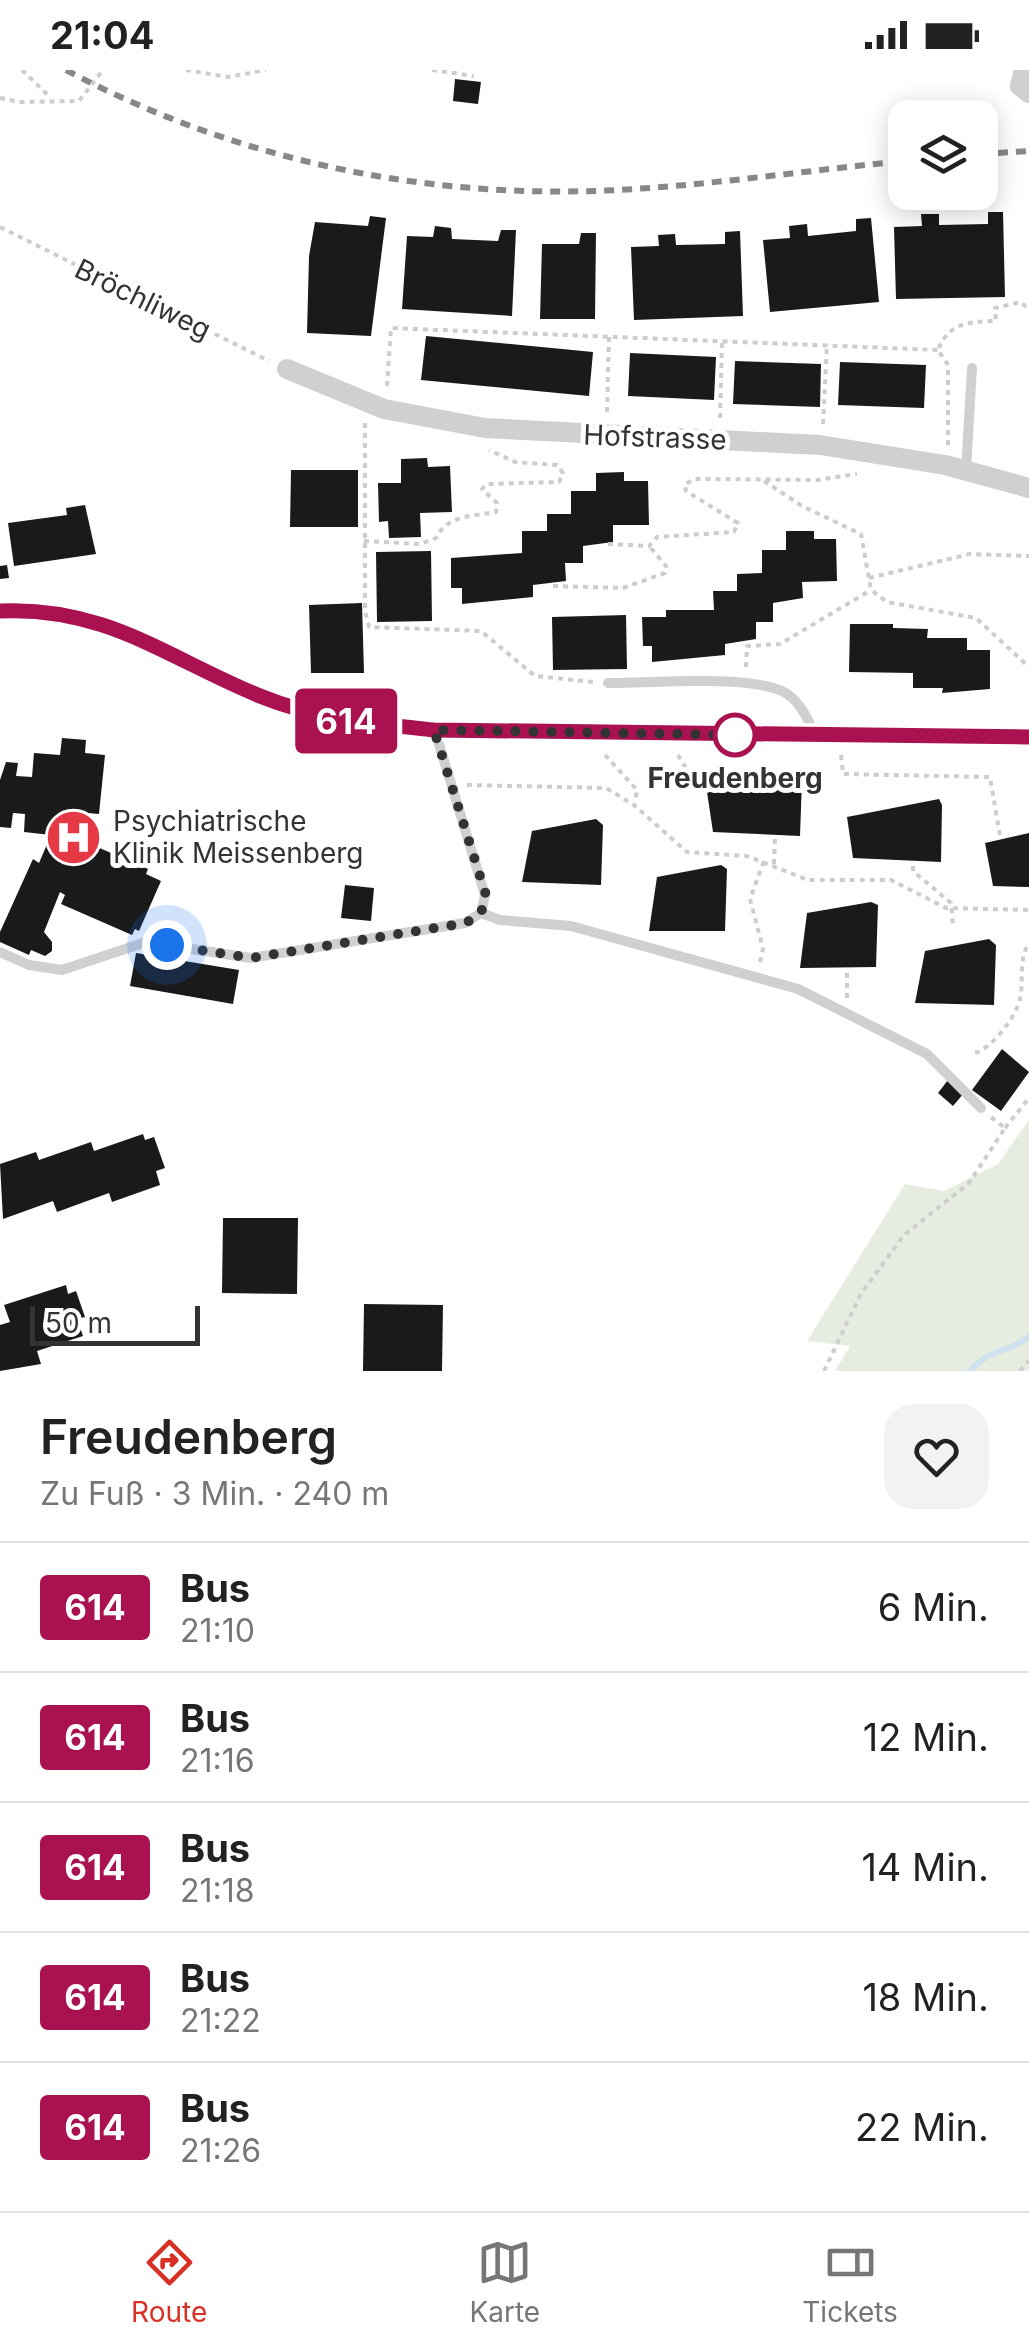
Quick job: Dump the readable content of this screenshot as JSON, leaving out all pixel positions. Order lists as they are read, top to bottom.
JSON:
{
  "streets": {
    "street": ["Hofstrasse"],
    "path": ["Bröchliweg"]
  },
  "crossings": [
    ["Bröchliweg", "Hofstrasse"]
  ],
  "places": {
    "other": ["Freudenberg"],
    "hospital": ["Psychiatrische Klinik Meissenberg"]
  },
  "lines": ["bus line 614"],
  "scale_bar": "50 m",
  "page": {
    "status": "21:04",
    "on_map": "614",
    "scale": "50 m",
    "heading": ["Freudenberg", "Zu Fuß · 3 Min. · 240 m"],
    "list": [
      {
        "mark": "614",
        "name": "Bus",
        "note": "21:10",
        "value": "6 Min."
      },
      {
        "mark": "614",
        "name": "Bus",
        "note": "21:16",
        "value": "12 Min."
      },
      {
        "mark": "614",
        "name": "Bus",
        "note": "21:18",
        "value": "14 Min."
      },
      {
        "mark": "614",
        "name": "Bus",
        "note": "21:22",
        "value": "18 Min."
      },
      {
        "mark": "614",
        "name": "Bus",
        "note": "21:26",
        "value": "22 Min."
      }
    ],
    "tabs": ["Route", "Karte", "Tickets"]
  }
}
